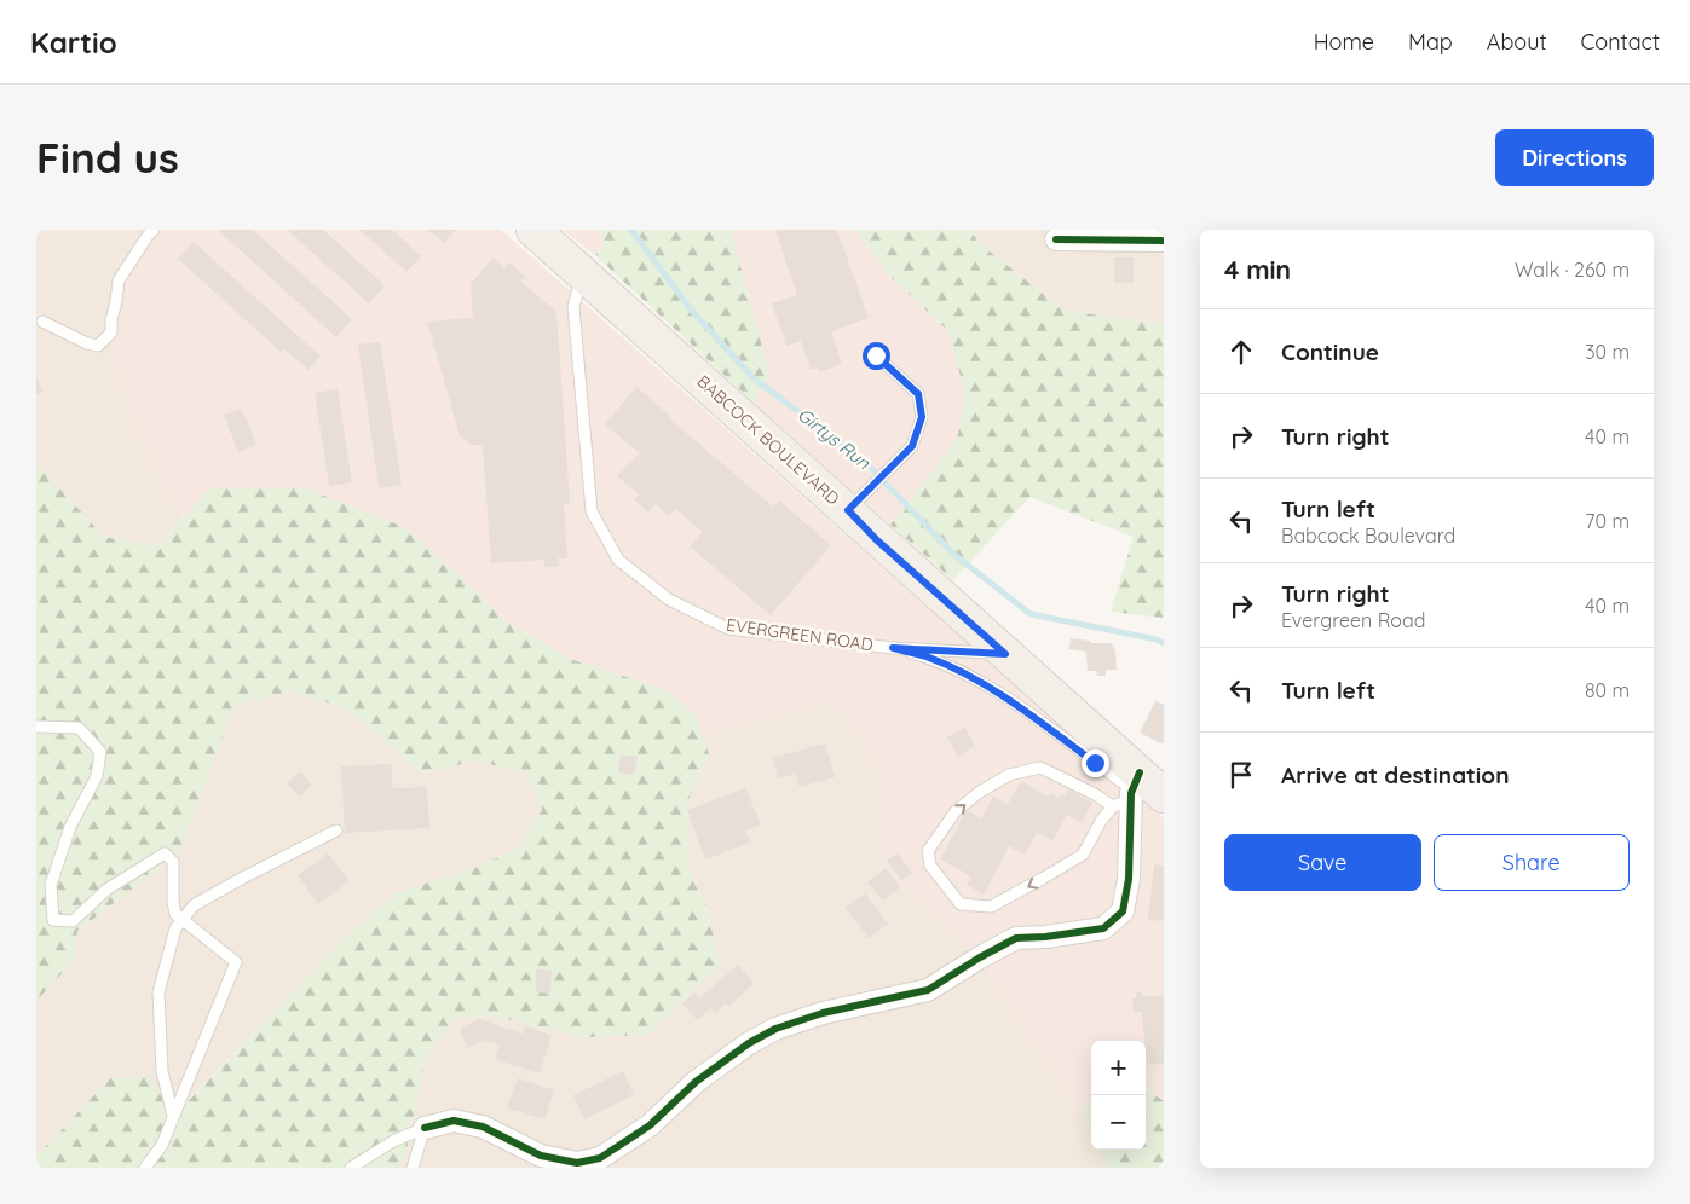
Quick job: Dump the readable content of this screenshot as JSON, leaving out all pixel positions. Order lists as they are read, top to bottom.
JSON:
{
  "streets": {
    "main road": ["BABCOCK BOULEVARD"],
    "lane": ["EVERGREEN ROAD"]
  },
  "crossings": [
    ["BABCOCK BOULEVARD", "EVERGREEN ROAD"]
  ],
  "water": ["Girtys Run"],
  "page": {
    "header": "Kartio",
    "nav": [
      "Home",
      "Map",
      "About",
      "Contact"
    ],
    "buttons": [
      "Directions",
      ["Save", "Share"]
    ],
    "title": "Find us",
    "heading": ["4 min", "Walk · 260 m"],
    "list": [
      ["Continue", "30 m"],
      ["Turn right", "40 m"],
      ["Turn left", "Babcock Boulevard", "70 m"],
      ["Turn right", "Evergreen Road", "40 m"],
      ["Turn left", "80 m"],
      "Arrive at destination"
    ],
    "map_buttons": ["+", "−"]
  }
}
